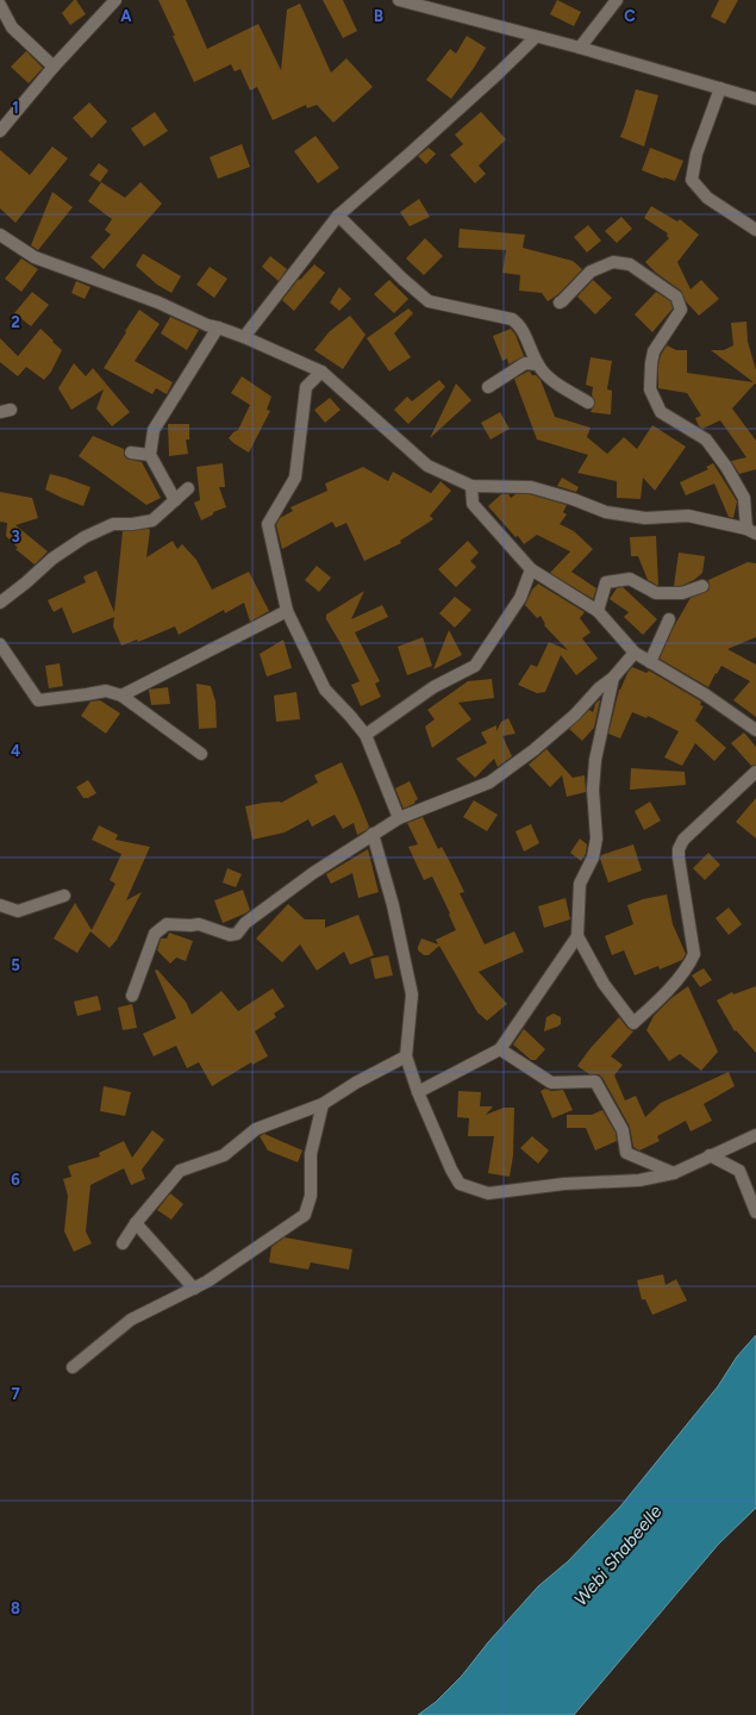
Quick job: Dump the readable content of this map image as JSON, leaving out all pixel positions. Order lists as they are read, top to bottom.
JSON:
{
  "water": ["Webi Shabeelle"],
  "grid": {
    "columns": ["A", "B", "C"],
    "rows": [
      "1",
      "2",
      "3",
      "4",
      "5",
      "6",
      "7",
      "8"
    ]
  }
}
